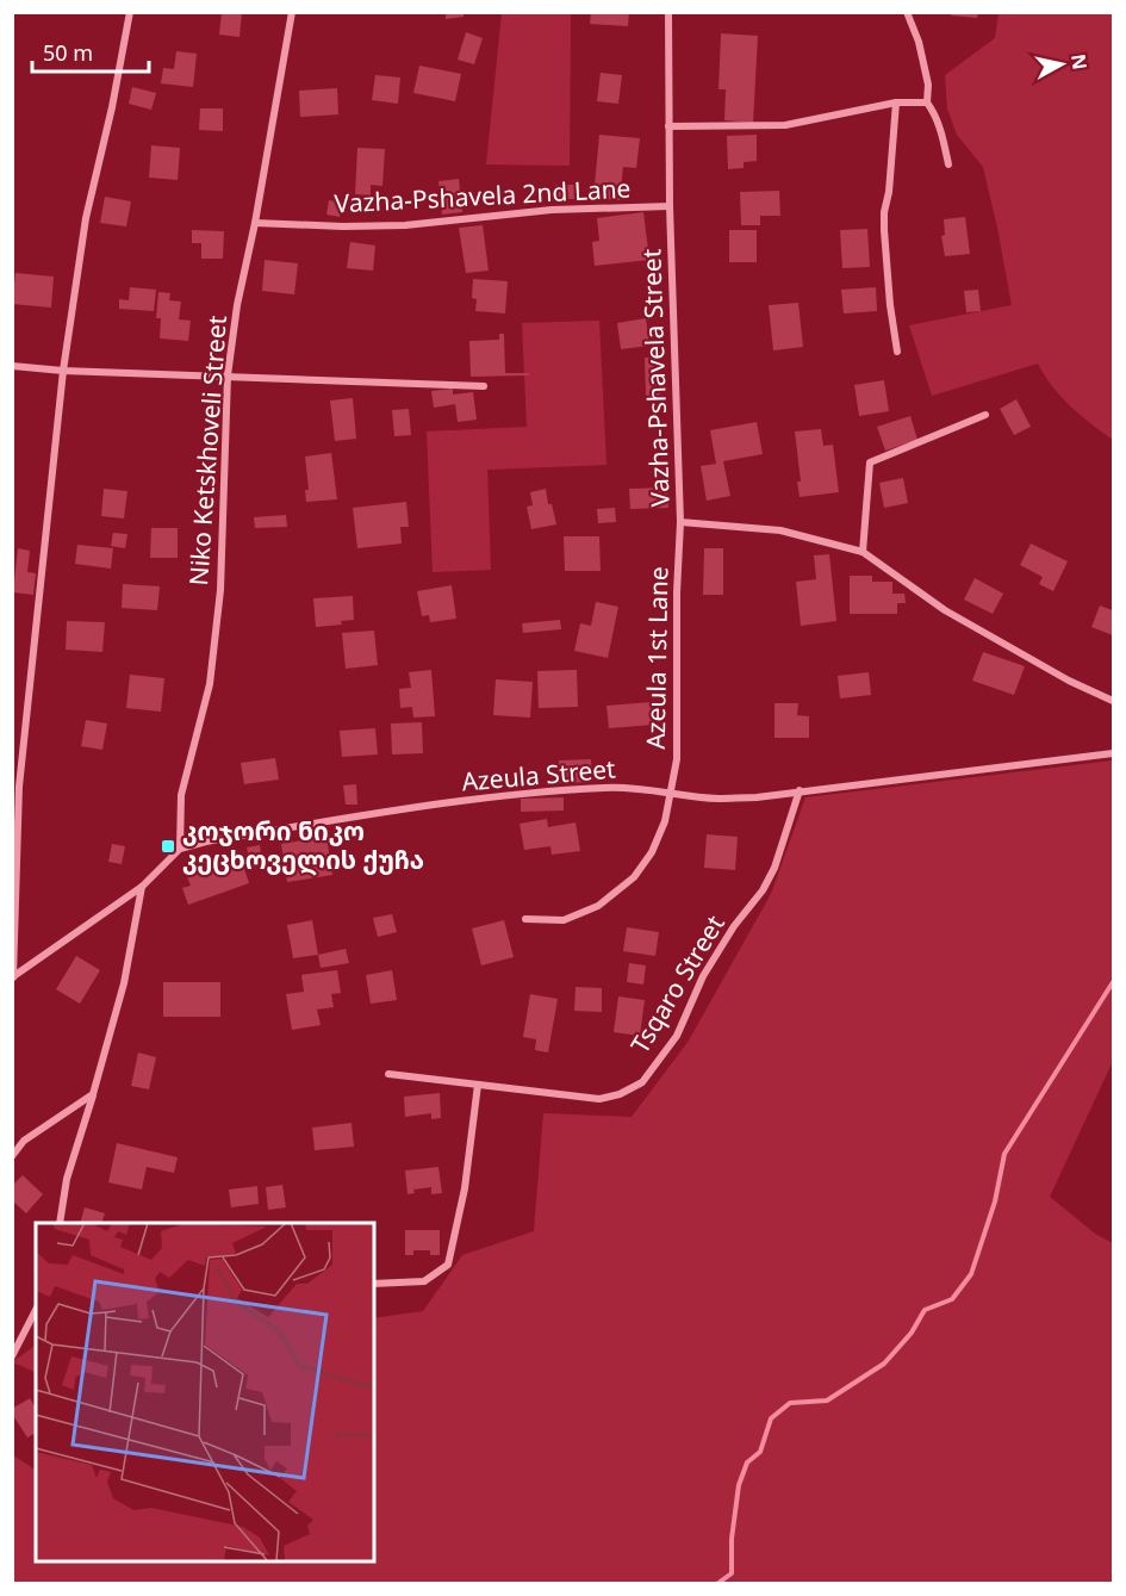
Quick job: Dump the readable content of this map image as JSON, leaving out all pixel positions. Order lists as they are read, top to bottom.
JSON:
{
  "streets": {
    "street": [
      "Vazha-Pshavela 2nd Lane",
      "Vazha-Pshavela Street",
      "Niko Ketskhoveli Street",
      "Azeula 1st Lane",
      "Azeula Street",
      "Tsqaro Street"
    ]
  },
  "crossings": [
    ["Vazha-Pshavela 2nd Lane", "Vazha-Pshavela Street"],
    ["Vazha-Pshavela 2nd Lane", "Niko Ketskhoveli Street"],
    ["Vazha-Pshavela Street", "Azeula 1st Lane"],
    ["Niko Ketskhoveli Street", "Azeula Street"],
    ["Azeula 1st Lane", "Azeula Street"],
    ["Azeula Street", "Tsqaro Street"]
  ],
  "places": {
    "transit": ["კოჯორი ნიკო კეცხოველის ქუჩა"]
  },
  "scale_bar": "50 m",
  "north": "right"
}
